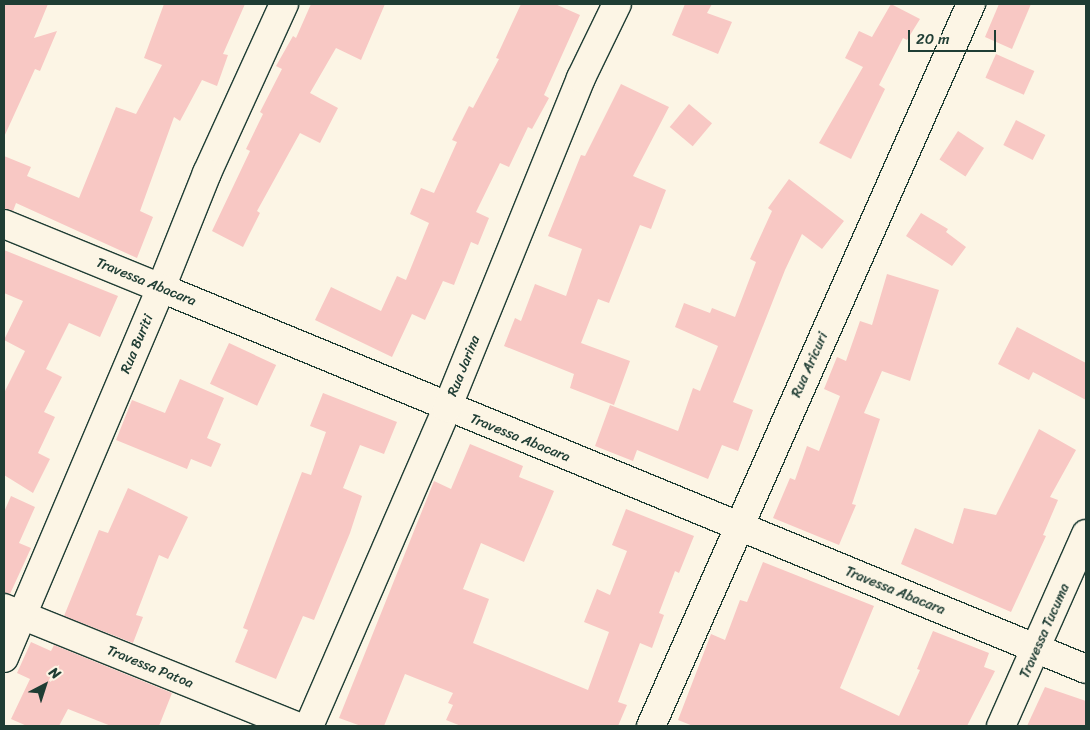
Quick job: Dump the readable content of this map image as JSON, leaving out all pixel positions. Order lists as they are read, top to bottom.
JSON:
{
  "streets": {
    "street": [
      "Travessa Abacara",
      "Rua Buriti",
      "Rua Aricuri",
      "Rua Jarina",
      "Travessa Tucuma",
      "Travessa Patoa"
    ]
  },
  "crossings": [
    ["Travessa Abacara", "Rua Buriti"],
    ["Travessa Abacara", "Rua Aricuri"],
    ["Travessa Abacara", "Rua Jarina"],
    ["Travessa Abacara", "Travessa Tucuma"],
    ["Rua Buriti", "Travessa Patoa"]
  ],
  "scale_bar": "20 m",
  "north": "top right"
}
